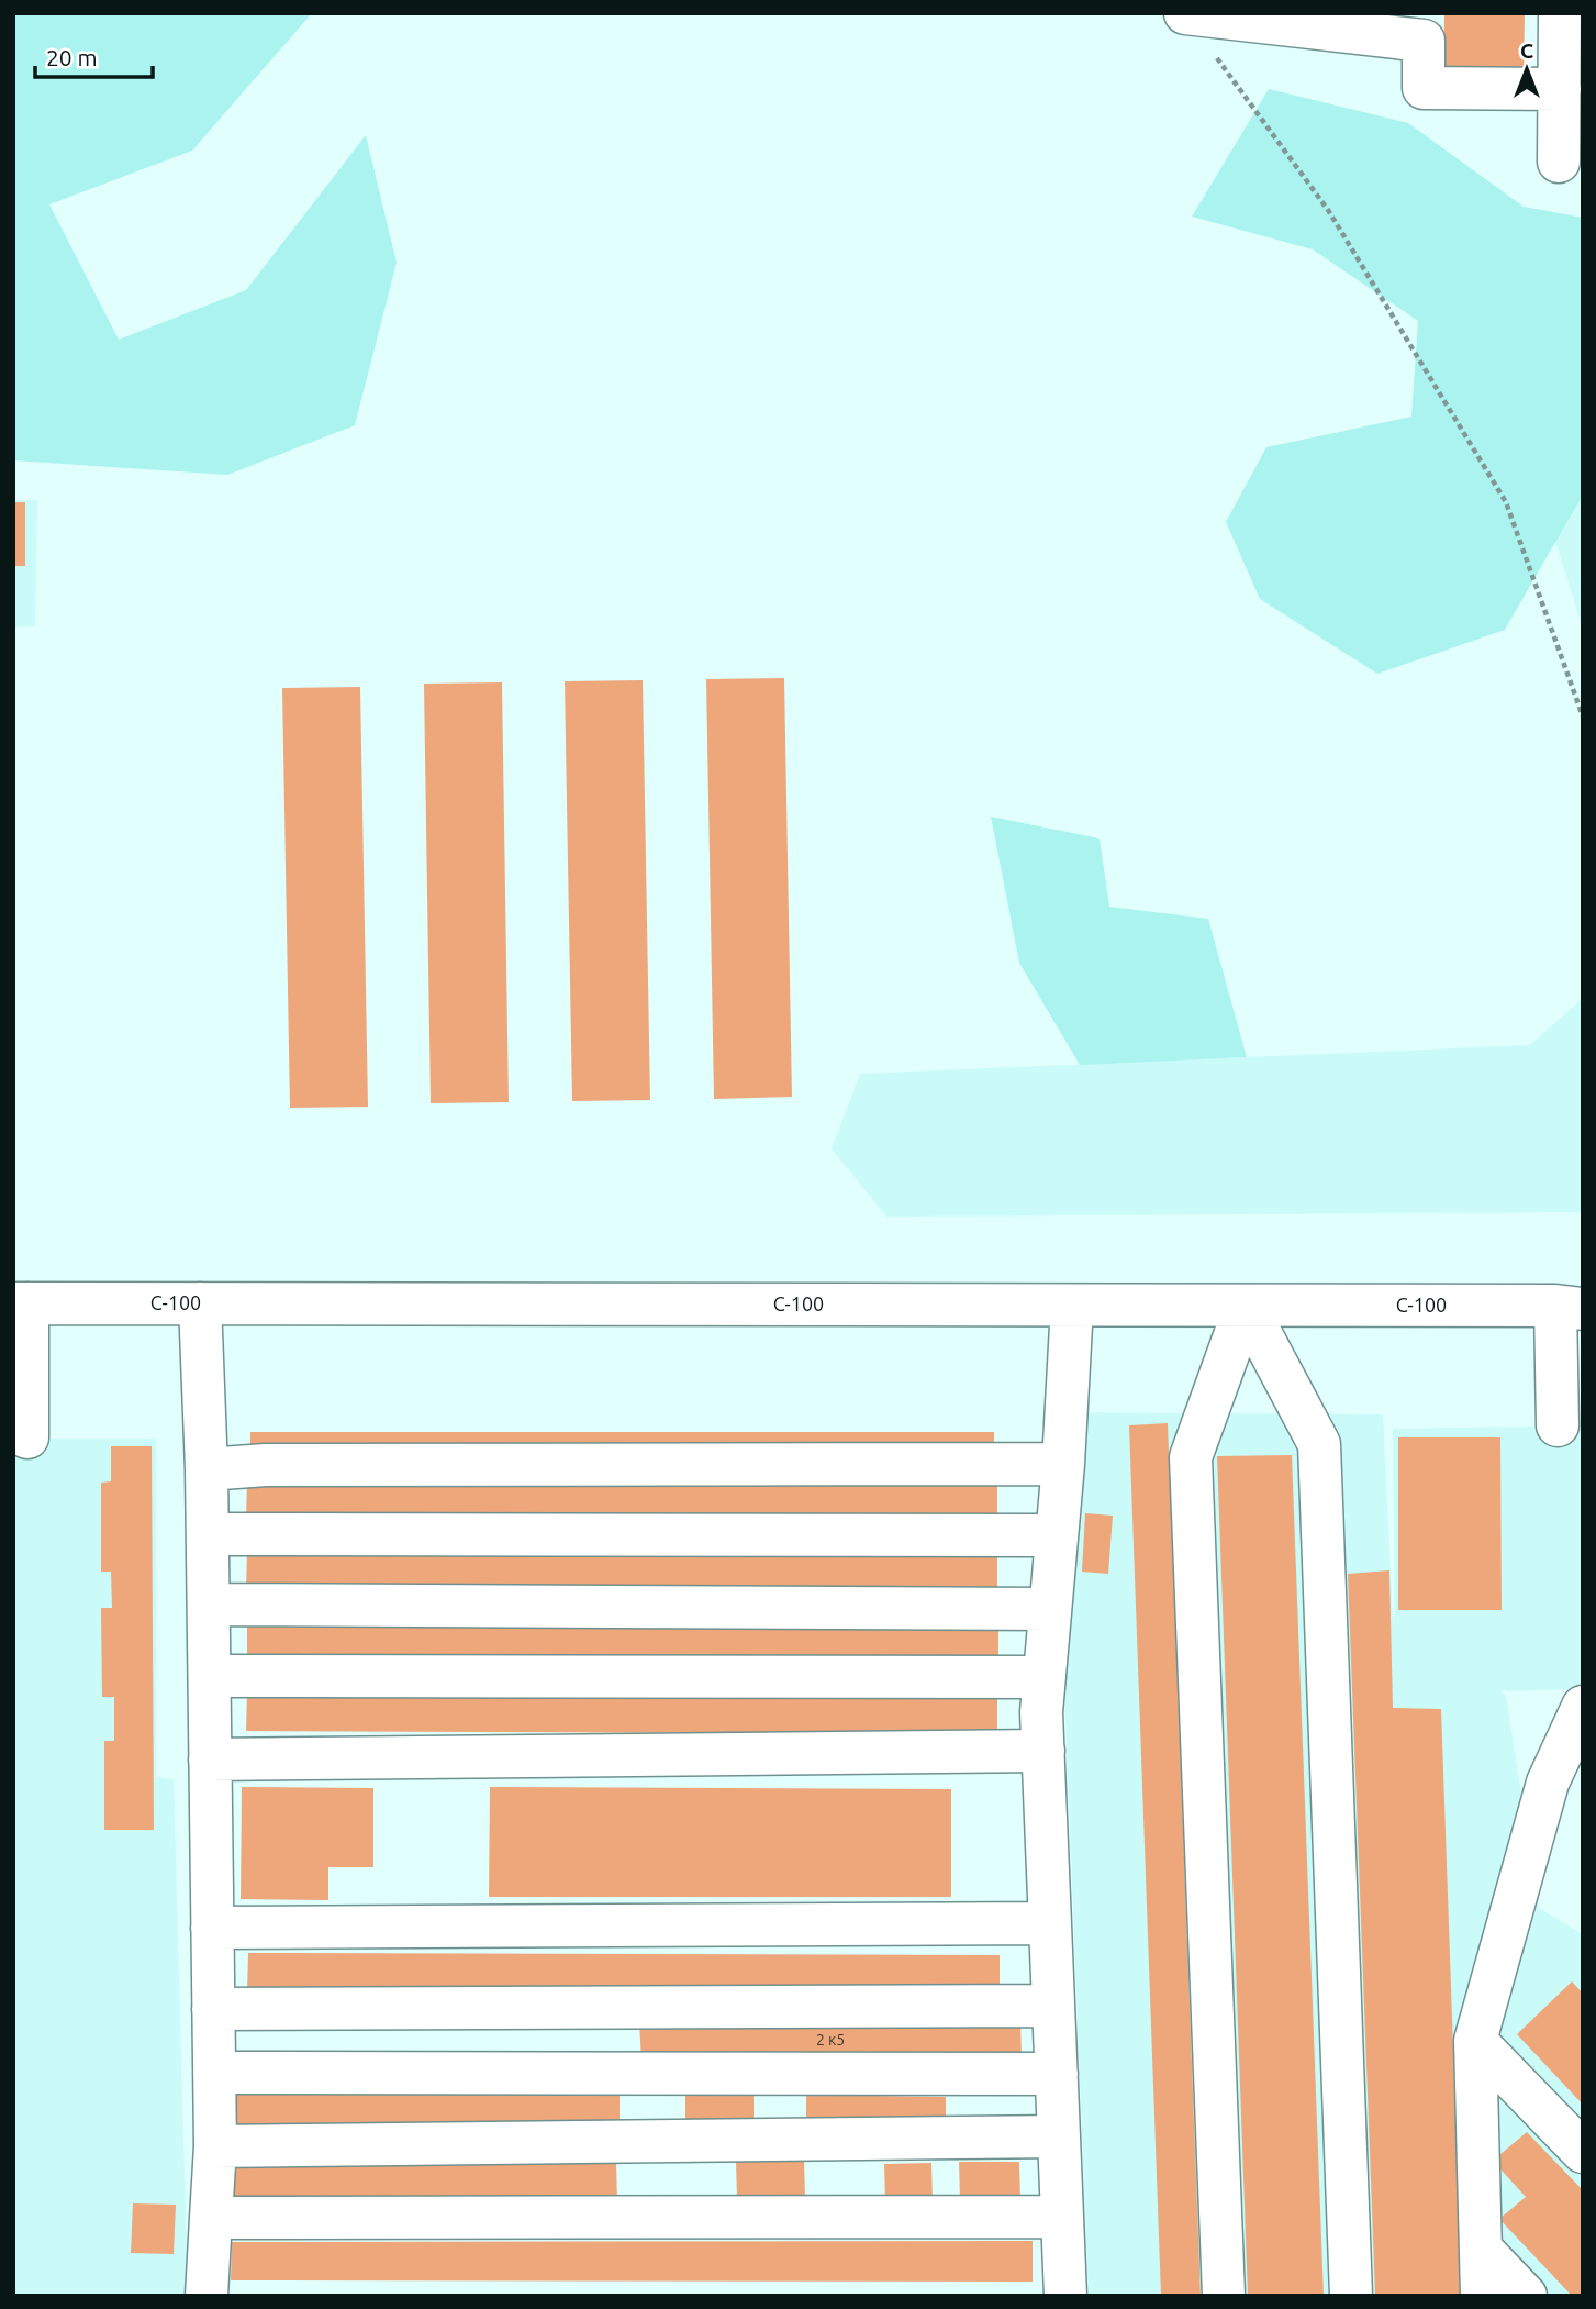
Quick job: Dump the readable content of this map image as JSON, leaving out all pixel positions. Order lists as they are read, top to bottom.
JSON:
{
  "streets": {
    "street": ["С-100"]
  },
  "house_numbers": ["2 к5"],
  "scale_bar": "20 m",
  "north": "top"
}
